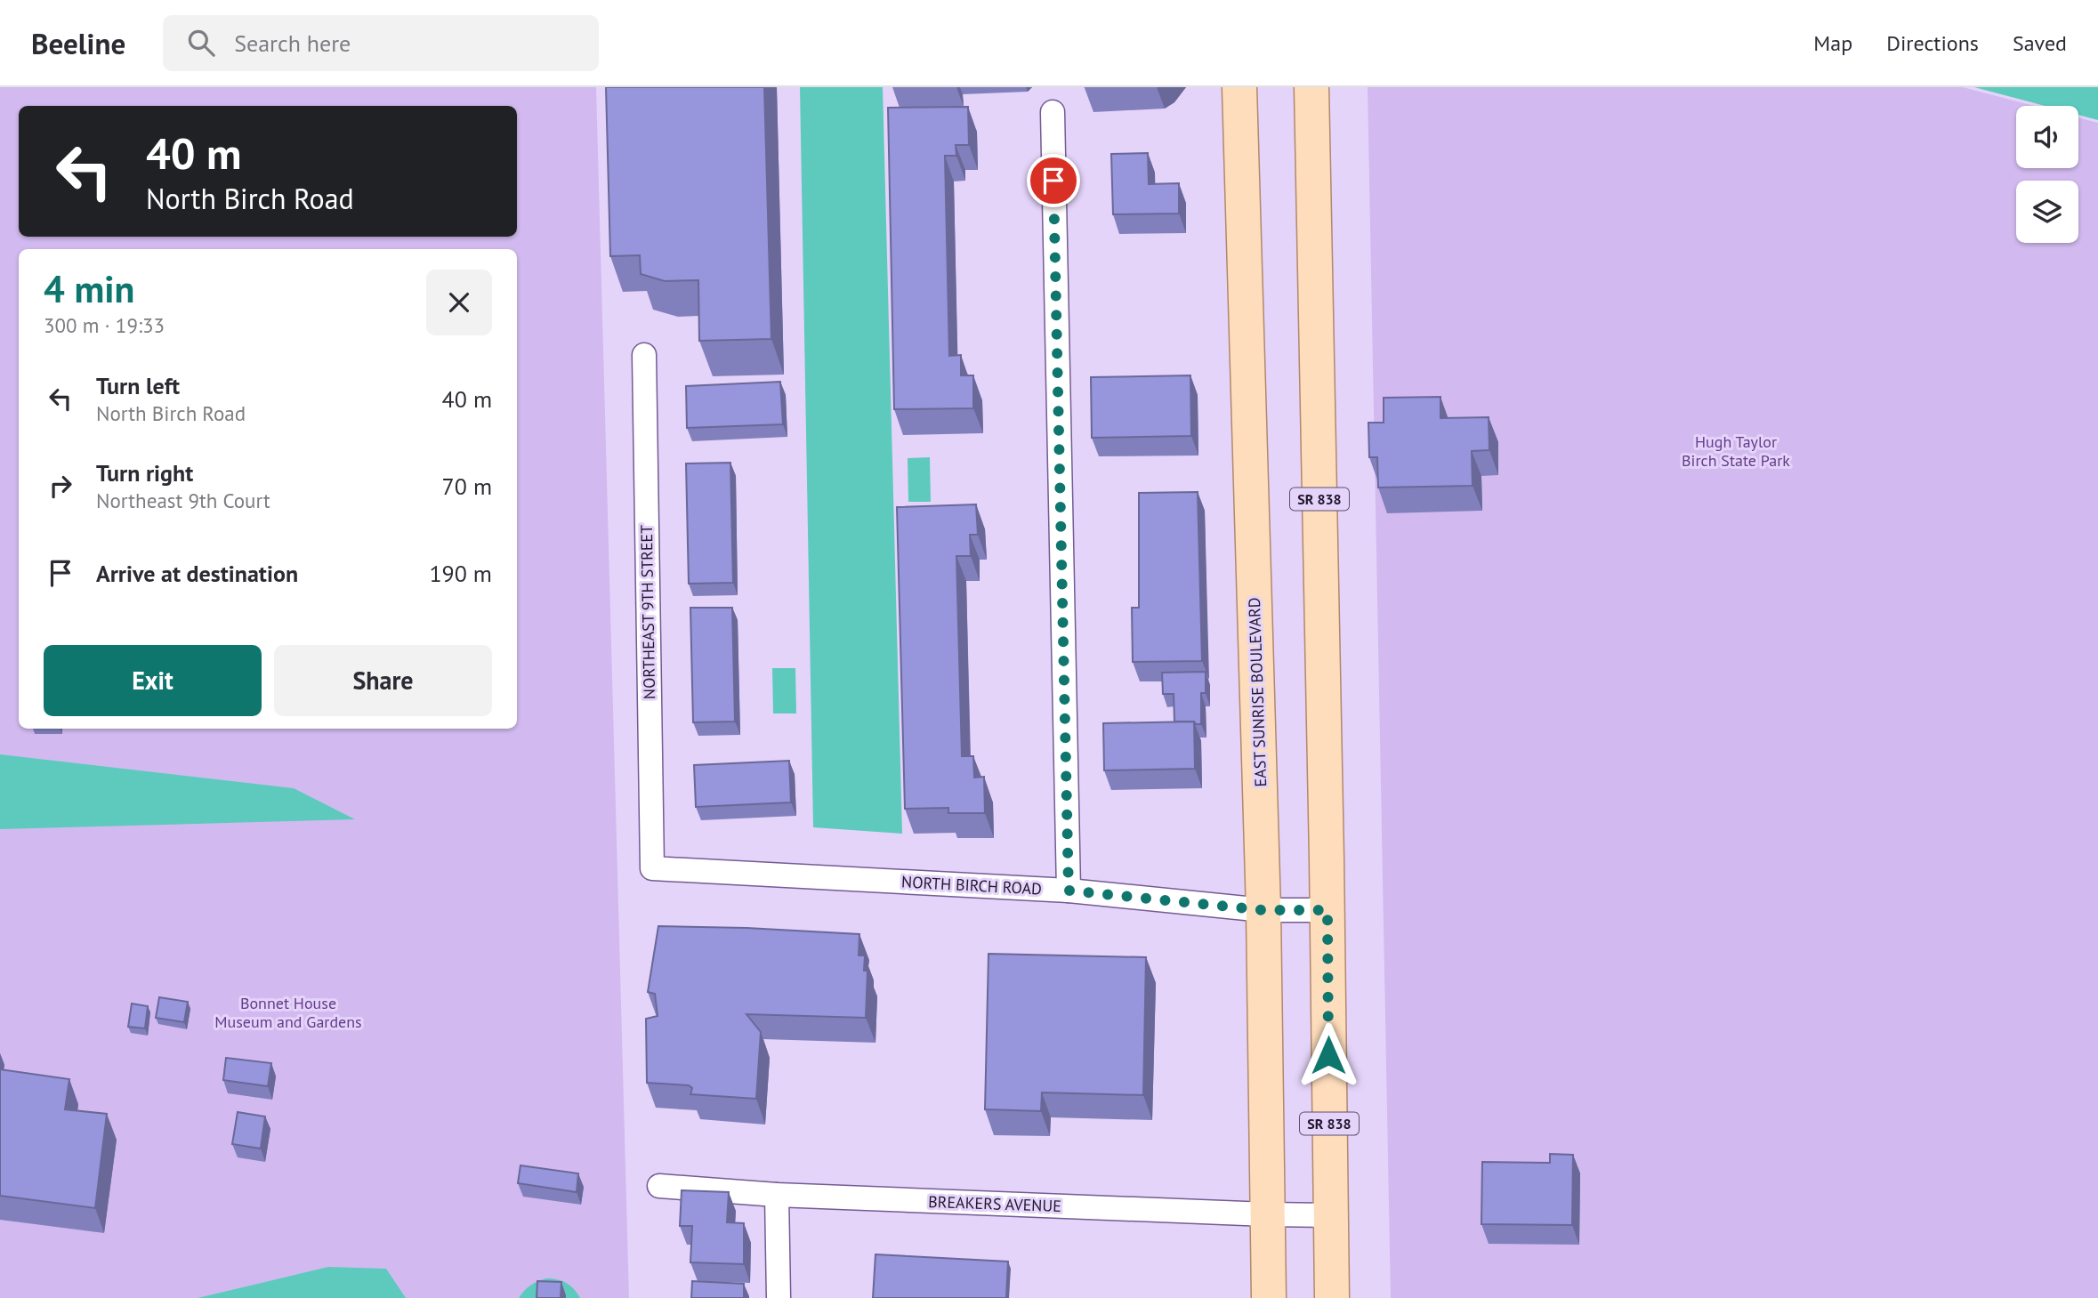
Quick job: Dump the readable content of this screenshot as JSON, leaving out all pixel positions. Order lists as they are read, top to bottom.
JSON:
{
  "streets": {
    "main road": ["SR 838", "EAST SUNRISE BOULEVARD"],
    "street": ["NORTHEAST 9TH STREET", "NORTH BIRCH ROAD", "BREAKERS AVENUE"]
  },
  "crossings": [
    ["SR 838", "NORTH BIRCH ROAD"],
    ["SR 838", "BREAKERS AVENUE"],
    ["NORTHEAST 9TH STREET", "NORTH BIRCH ROAD"],
    ["EAST SUNRISE BOULEVARD", "NORTH BIRCH ROAD"],
    ["EAST SUNRISE BOULEVARD", "BREAKERS AVENUE"]
  ],
  "parks": ["Hugh Taylor Birch State Park", "Bonnet House Museum and Gardens"],
  "page": {
    "header": "Beeline",
    "search": "Search here",
    "nav": ["Map", "Directions", "Saved"],
    "turn": ["40 m", "North Birch Road"],
    "heading": ["4 min", "300 m · 19:33"],
    "list": [
      {
        "name": "Turn left",
        "note": "North Birch Road",
        "value": "40 m"
      },
      {
        "name": "Turn right",
        "note": "Northeast 9th Court",
        "value": "70 m"
      },
      {
        "name": "Arrive at destination",
        "value": "190 m"
      }
    ],
    "buttons": ["Exit", "Share"]
  }
}
